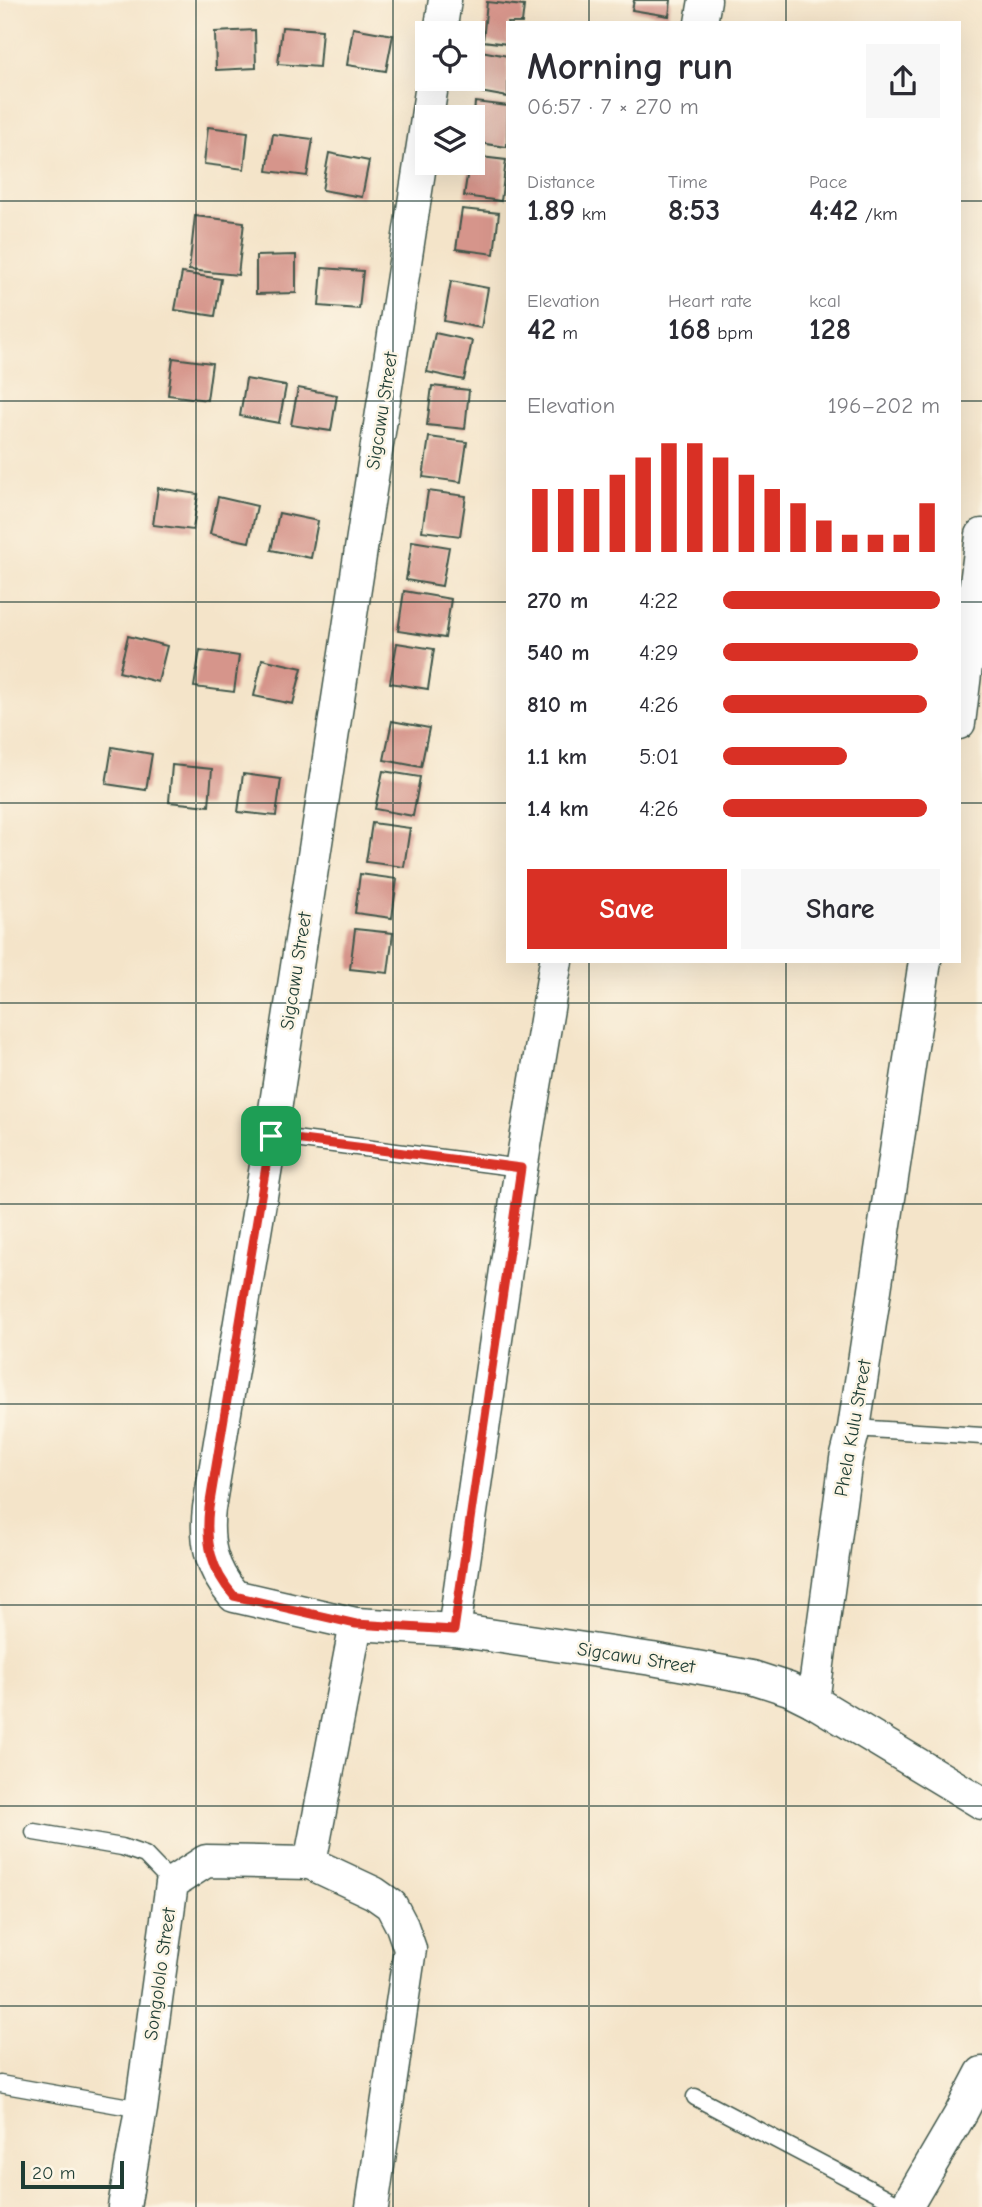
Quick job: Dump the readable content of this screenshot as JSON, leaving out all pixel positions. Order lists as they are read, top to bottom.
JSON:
{
  "streets": {
    "street": ["Sigcawu Street", "Phela Kulu Street", "Songololo Street"]
  },
  "crossings": [
    ["Sigcawu Street", "Phela Kulu Street"]
  ],
  "scale_bar": "20 m",
  "page": {
    "heading": ["Morning run", "06:57 · 7 × 270 m"],
    "stats": [
      ["Distance", "1.89 km"],
      ["Time", "8:53"],
      ["Pace", "4:42 /km"],
      ["Elevation", "42 m"],
      ["Heart rate", "168 bpm"],
      ["kcal", "128"]
    ],
    "chart": ["Elevation", "196–202 m"],
    "list": [
      {
        "name": "270 m",
        "note": "4:22"
      },
      {
        "name": "540 m",
        "note": "4:29"
      },
      {
        "name": "810 m",
        "note": "4:26"
      },
      {
        "name": "1.1 km",
        "note": "5:01"
      },
      {
        "name": "1.4 km",
        "note": "4:26"
      }
    ],
    "buttons": ["Save", "Share"],
    "scale": "20 m"
  }
}
